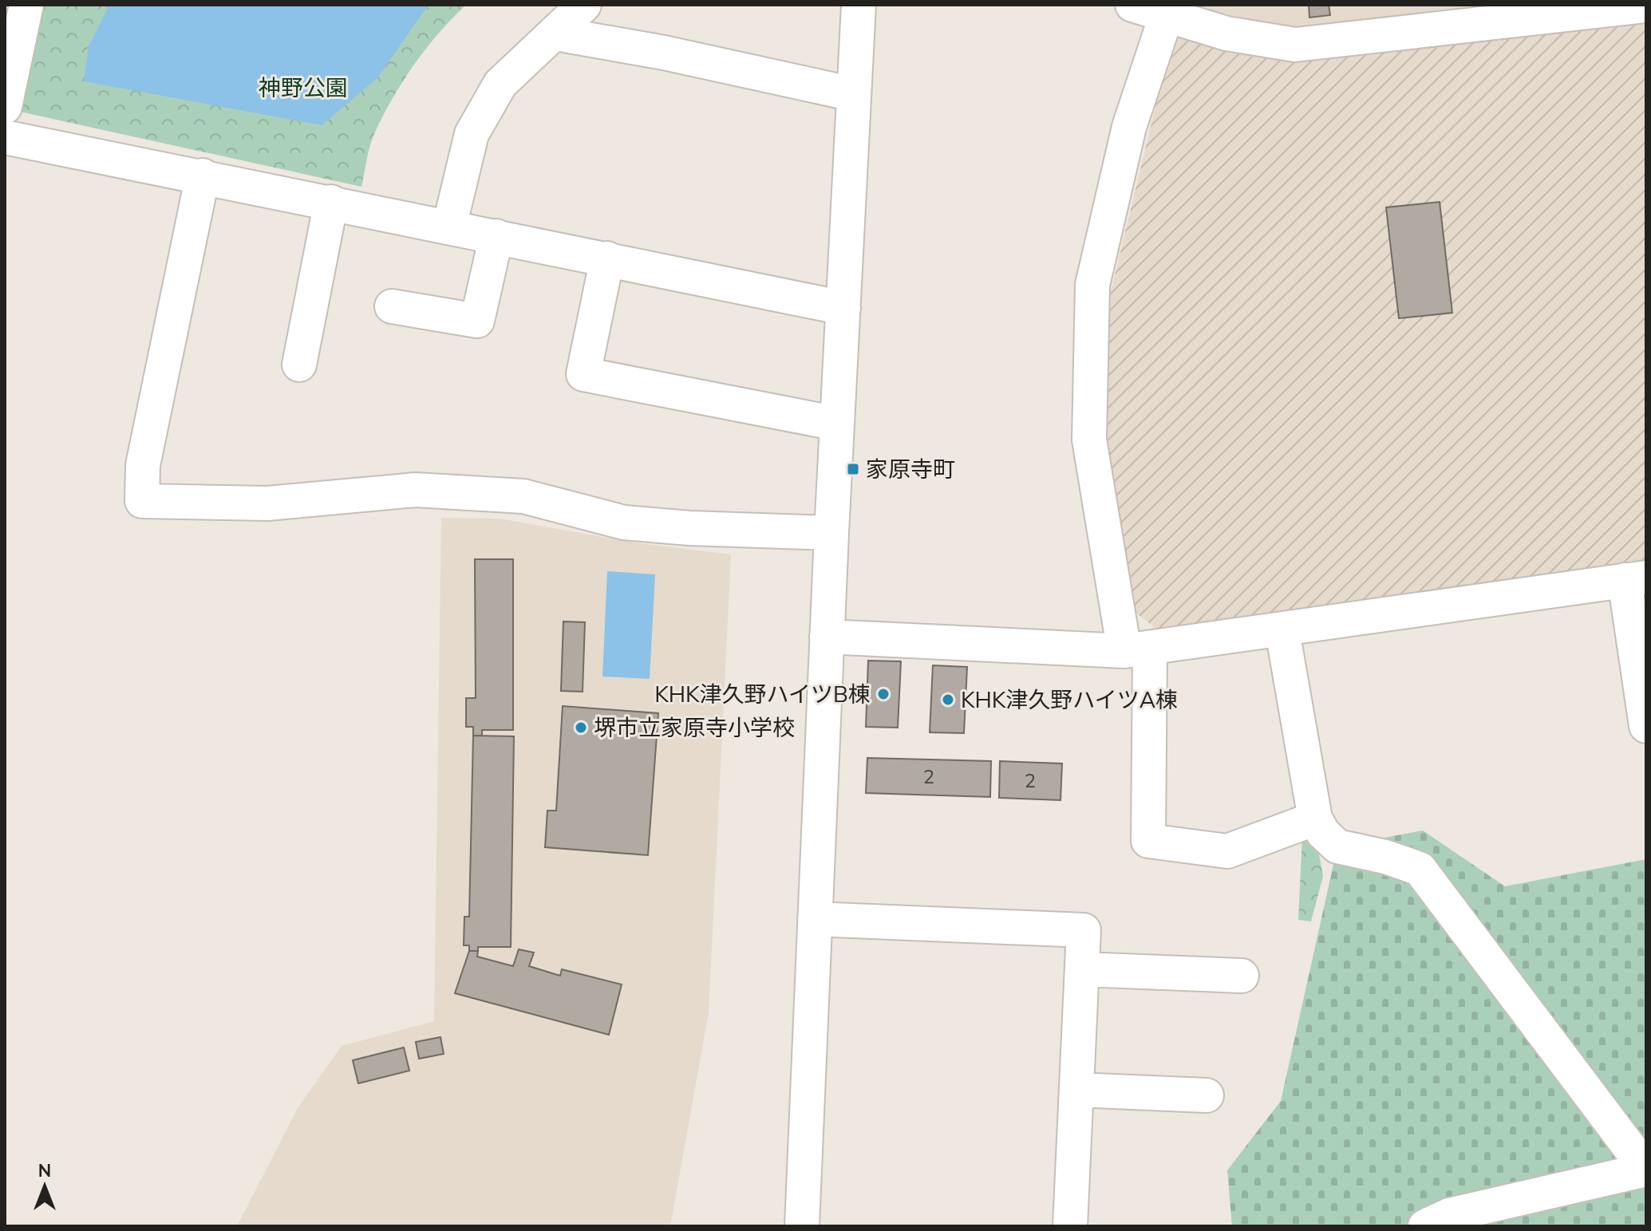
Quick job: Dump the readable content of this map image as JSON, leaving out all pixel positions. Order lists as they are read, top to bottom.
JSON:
{
  "parks": ["神野公園"],
  "places": {
    "transit": ["家原寺町"],
    "other": ["KHK津久野ハイツB棟", "KHK津久野ハイツA棟", "堺市立家原寺小学校"]
  },
  "house_numbers": ["2", "2"],
  "north": "top"
}
